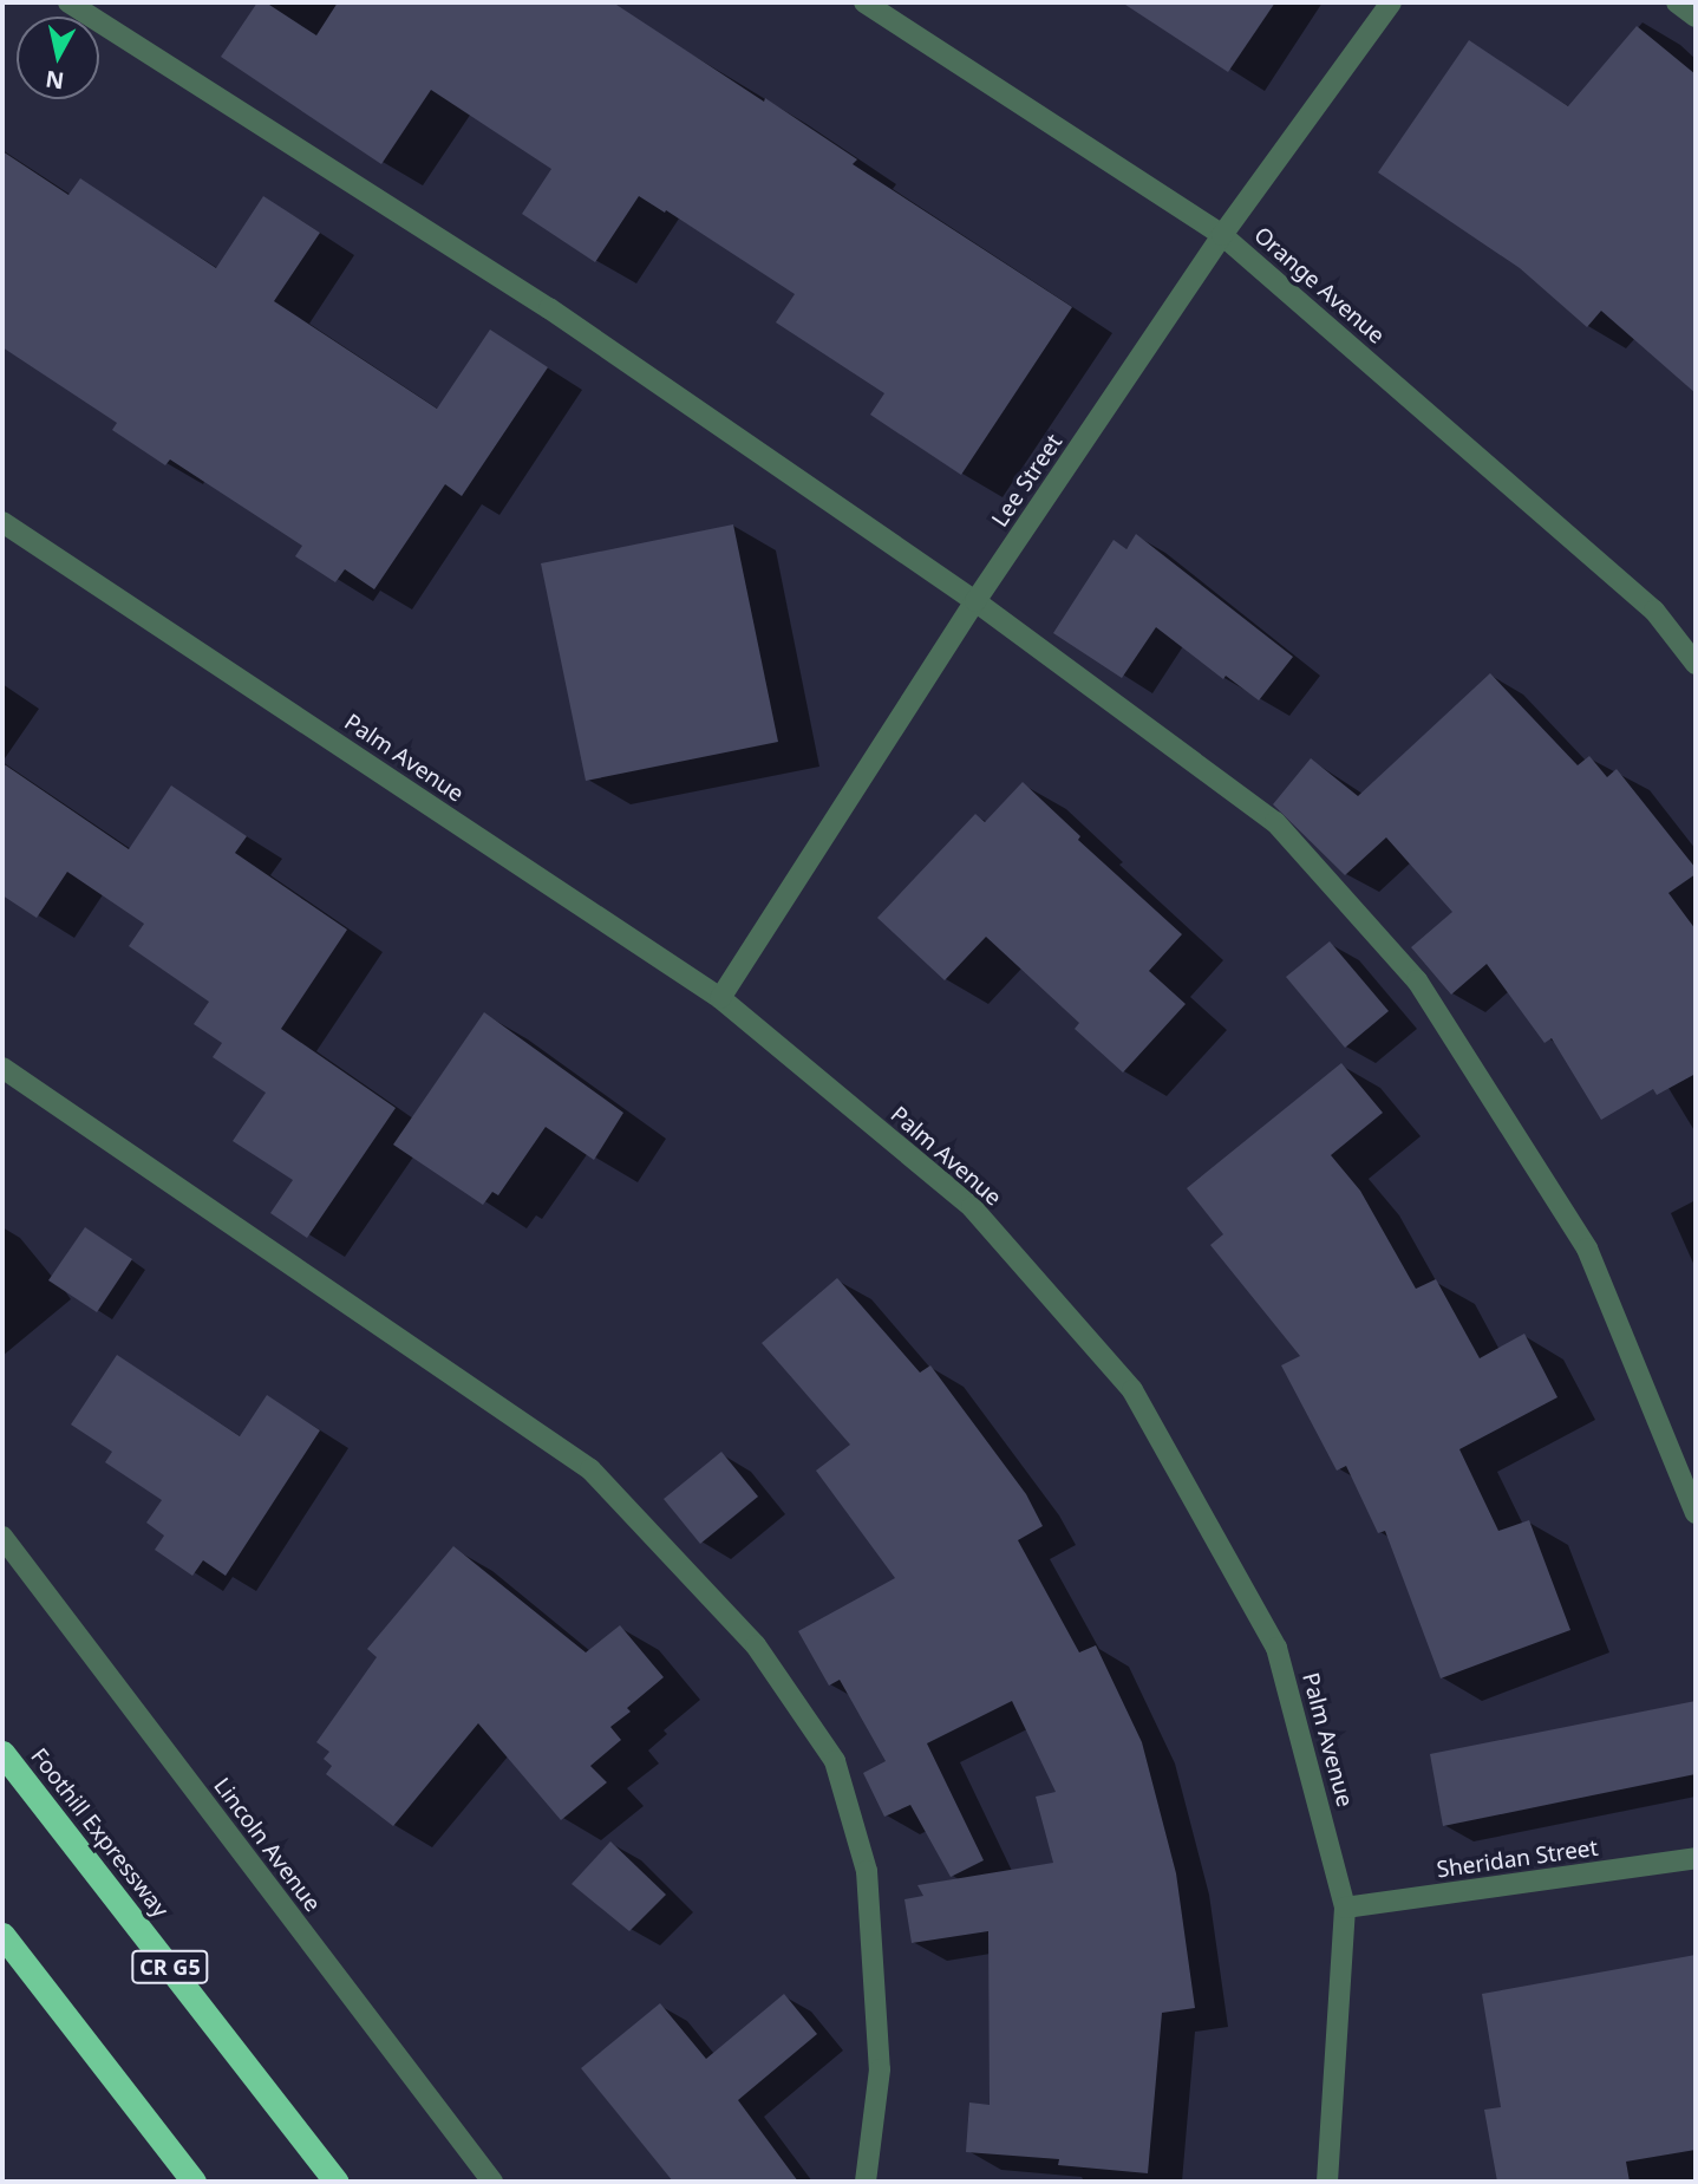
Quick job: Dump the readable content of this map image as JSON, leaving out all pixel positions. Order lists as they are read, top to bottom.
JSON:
{
  "streets": {
    "highway": ["Foothill Expressway", "CR G5"],
    "street": [
      "Orange Avenue",
      "Lee Street",
      "Palm Avenue",
      "Lincoln Avenue",
      "Sheridan Street"
    ]
  },
  "crossings": [
    ["Orange Avenue", "Lee Street"],
    ["Lee Street", "Palm Avenue"],
    ["Palm Avenue", "Sheridan Street"]
  ],
  "north": "bottom"
}
